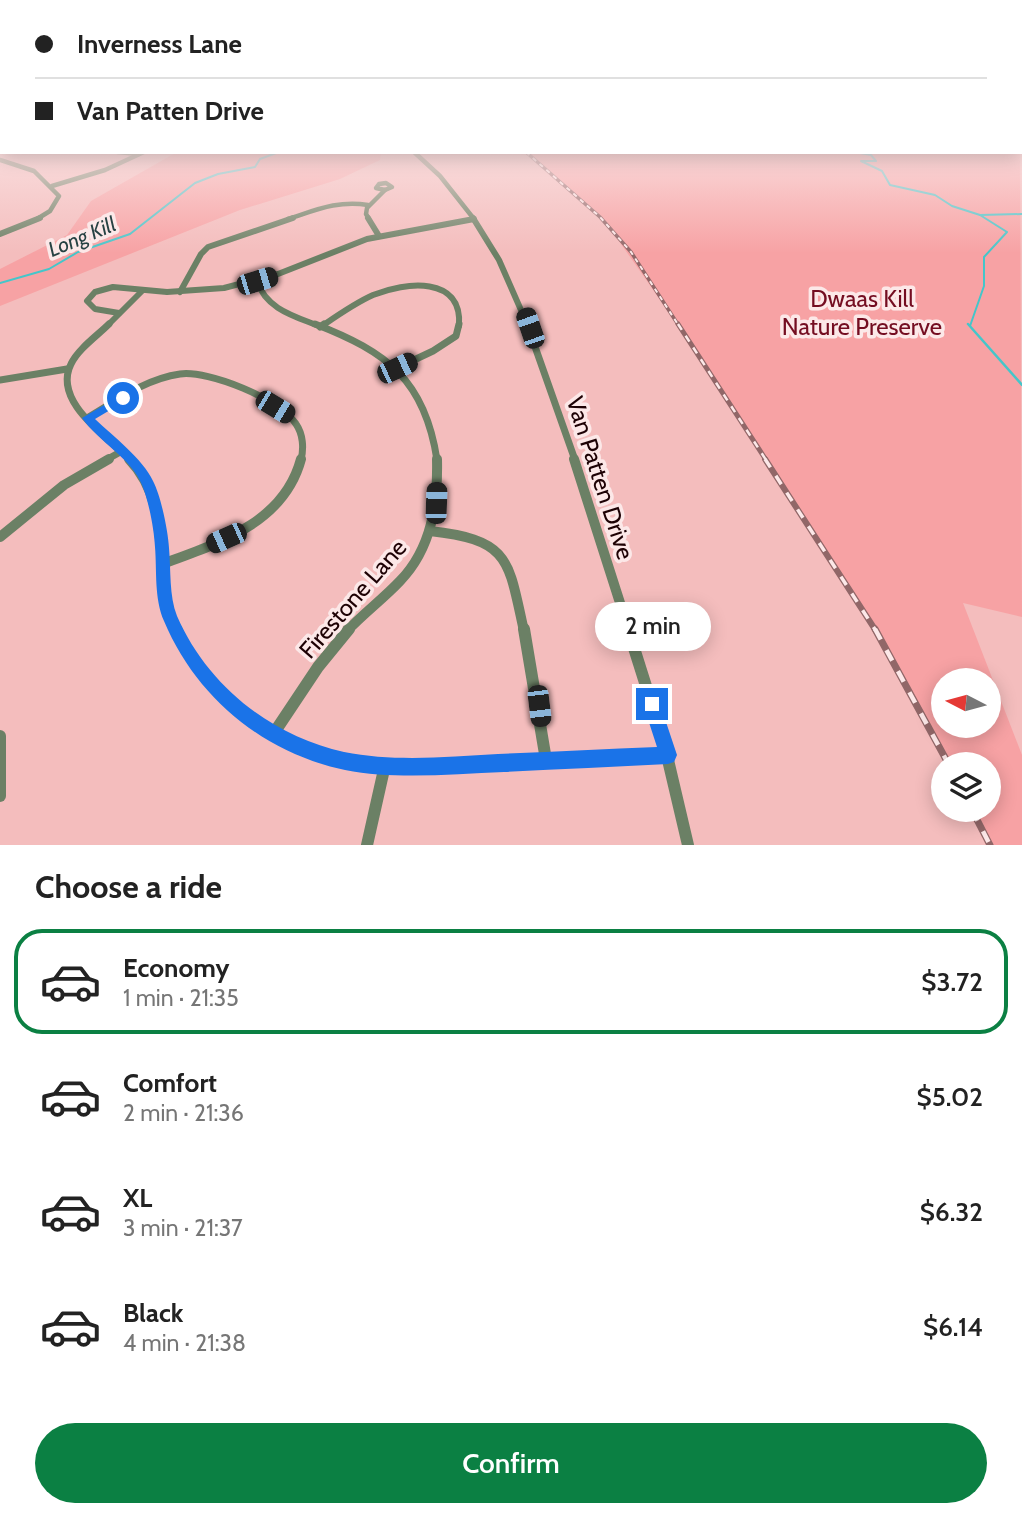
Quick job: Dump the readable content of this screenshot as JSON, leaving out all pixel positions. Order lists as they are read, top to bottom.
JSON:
{
  "streets": {
    "street": ["Van Patten Drive", "Firestone Lane"]
  },
  "water": ["Long Kill"],
  "parks": ["Dwaas Kill Nature Preserve"],
  "north": "left",
  "page": {
    "banner": ["Inverness Lane", "Van Patten Drive"],
    "bubble": "2 min",
    "heading": "Choose a ride",
    "list": [
      {
        "name": "Economy",
        "note": "1 min · 21:35",
        "value": "$3.72"
      },
      {
        "name": "Comfort",
        "note": "2 min · 21:36",
        "value": "$5.02"
      },
      {
        "name": "XL",
        "note": "3 min · 21:37",
        "value": "$6.32"
      },
      {
        "name": "Black",
        "note": "4 min · 21:38",
        "value": "$6.14"
      }
    ],
    "buttons": "Confirm"
  }
}
